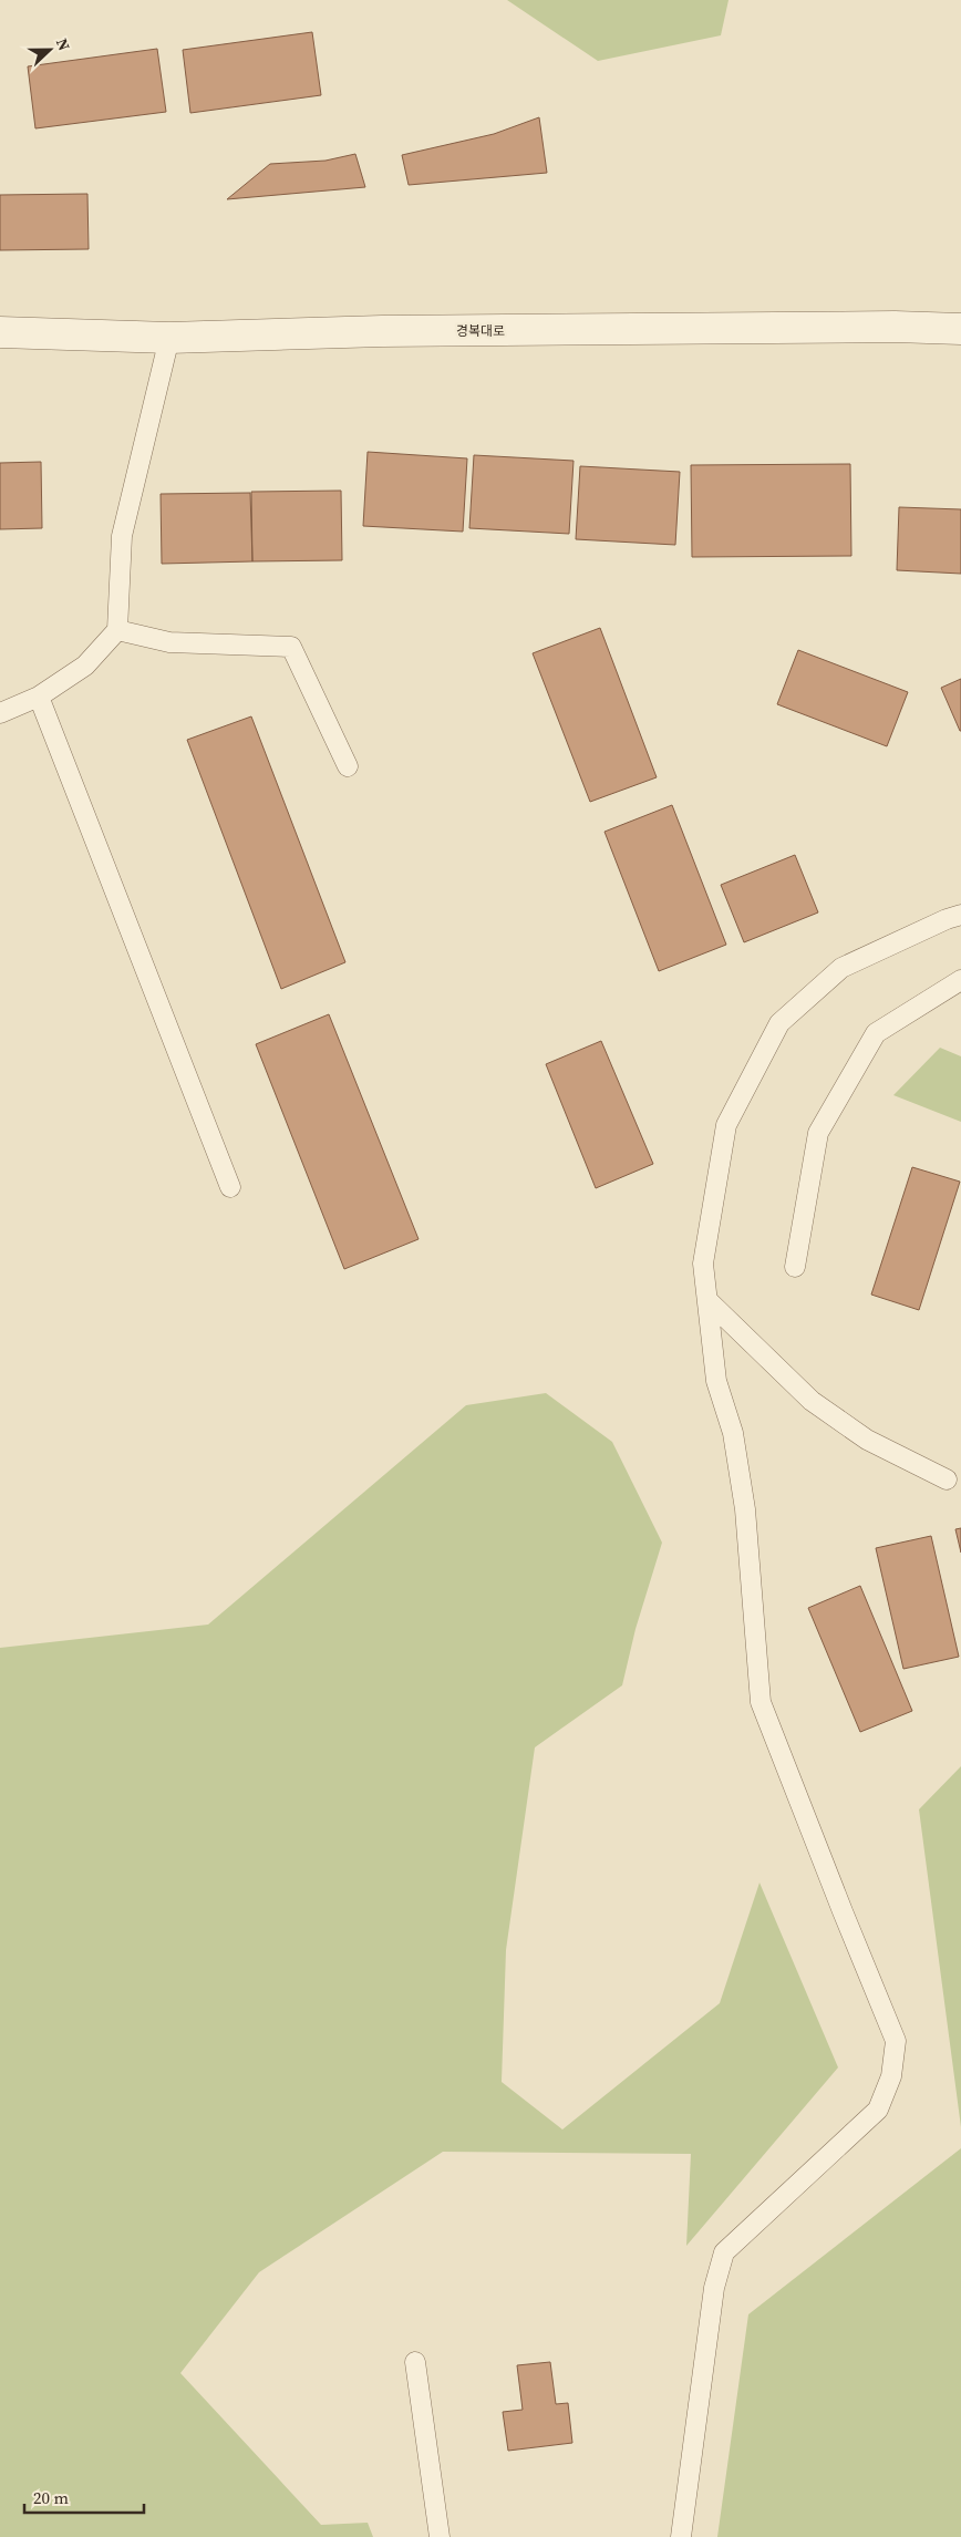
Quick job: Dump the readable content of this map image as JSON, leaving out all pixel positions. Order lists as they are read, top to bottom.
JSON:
{
  "streets": {
    "street": ["경복대로"]
  },
  "scale_bar": "20 m",
  "north": "right"
}
